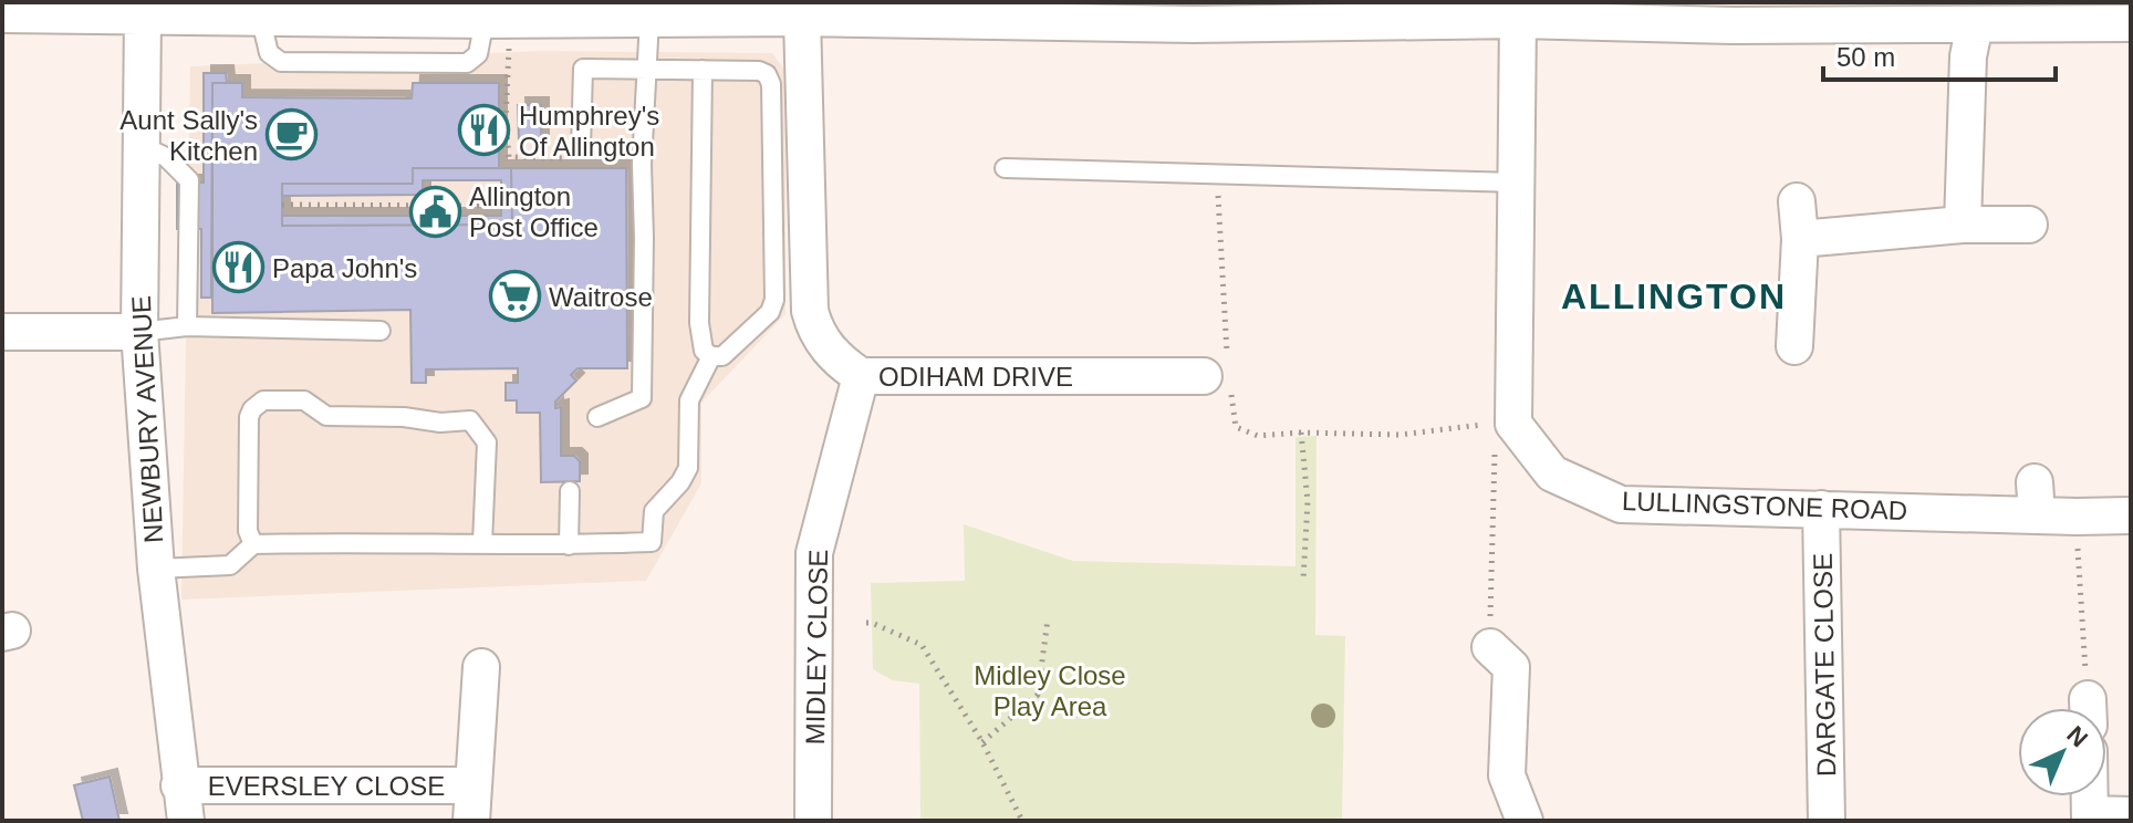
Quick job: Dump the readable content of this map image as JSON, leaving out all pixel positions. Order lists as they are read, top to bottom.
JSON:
{
  "streets": {
    "street": [
      "ODIHAM DRIVE",
      "NEWBURY AVENUE",
      "LULLINGSTONE ROAD",
      "MIDLEY CLOSE",
      "DARGATE CLOSE",
      "EVERSLEY CLOSE"
    ]
  },
  "crossings": [
    ["ODIHAM DRIVE", "MIDLEY CLOSE"],
    ["NEWBURY AVENUE", "EVERSLEY CLOSE"],
    ["LULLINGSTONE ROAD", "DARGATE CLOSE"]
  ],
  "districts": ["ALLINGTON"],
  "parks": ["Midley Close Play Area"],
  "places": {
    "restaurant": ["Humphrey's Of Allington", "Papa John's"],
    "cafe": ["Aunt Sally's Kitchen"],
    "public building": ["Allington Post Office"],
    "supermarket": ["Waitrose"]
  },
  "scale_bar": "50 m",
  "north": "top right"
}
